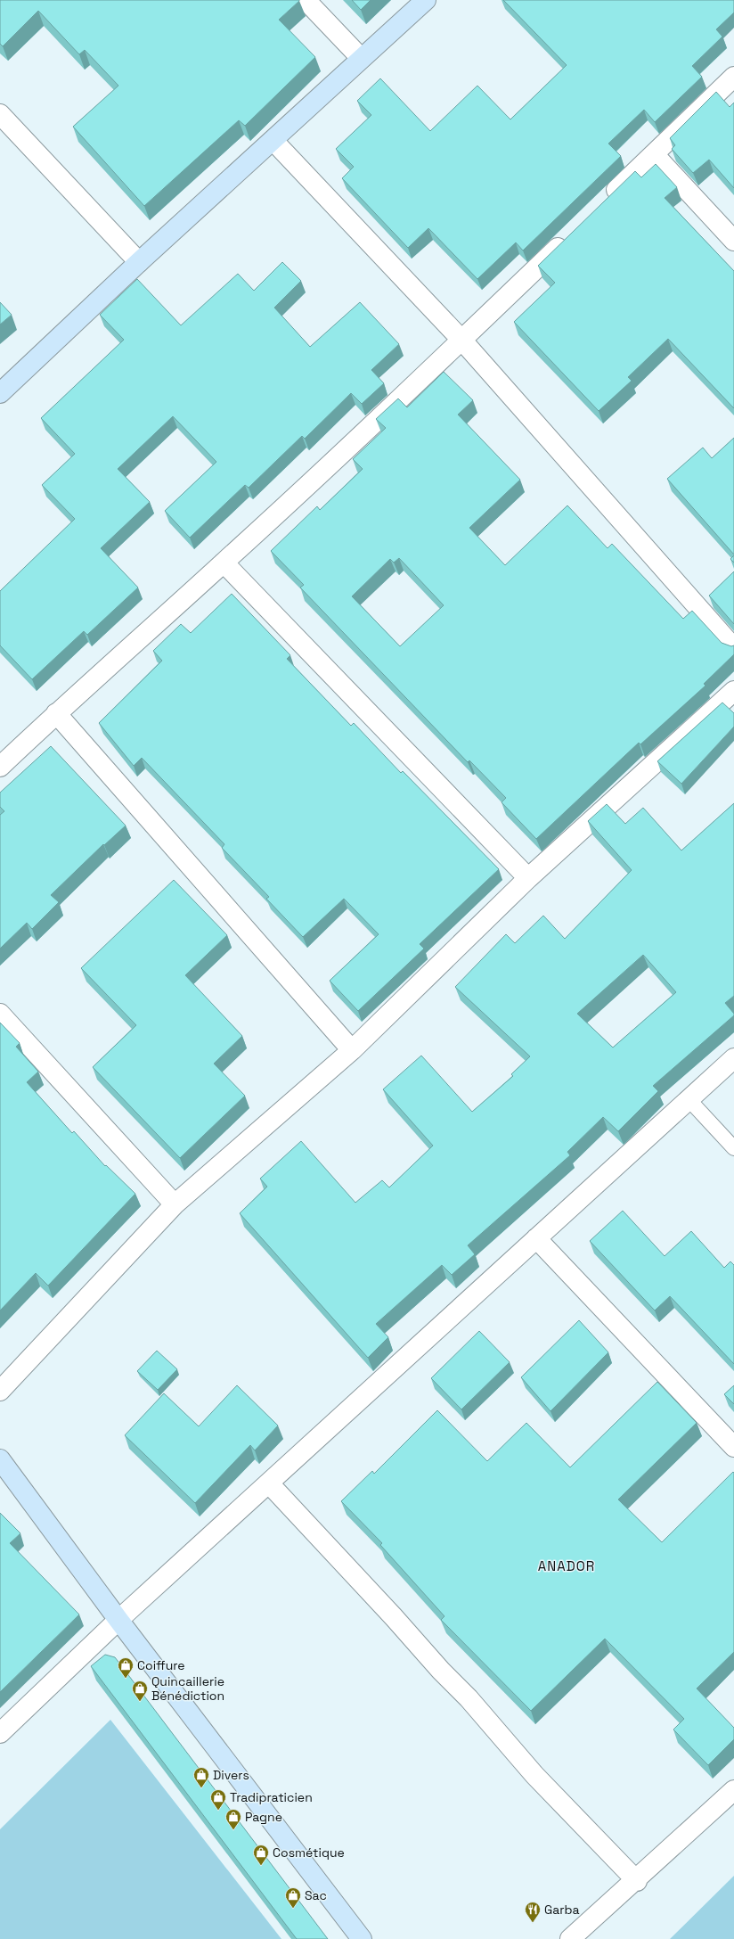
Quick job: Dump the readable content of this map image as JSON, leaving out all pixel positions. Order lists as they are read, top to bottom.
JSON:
{
  "districts": ["ANADOR"],
  "places": {
    "shop": [
      "Coiffure",
      "Quincaillerie Bénédiction",
      "Divers",
      "Tradipraticien",
      "Pagne",
      "Cosmétique",
      "Sac"
    ],
    "restaurant": ["Garba"]
  }
}
